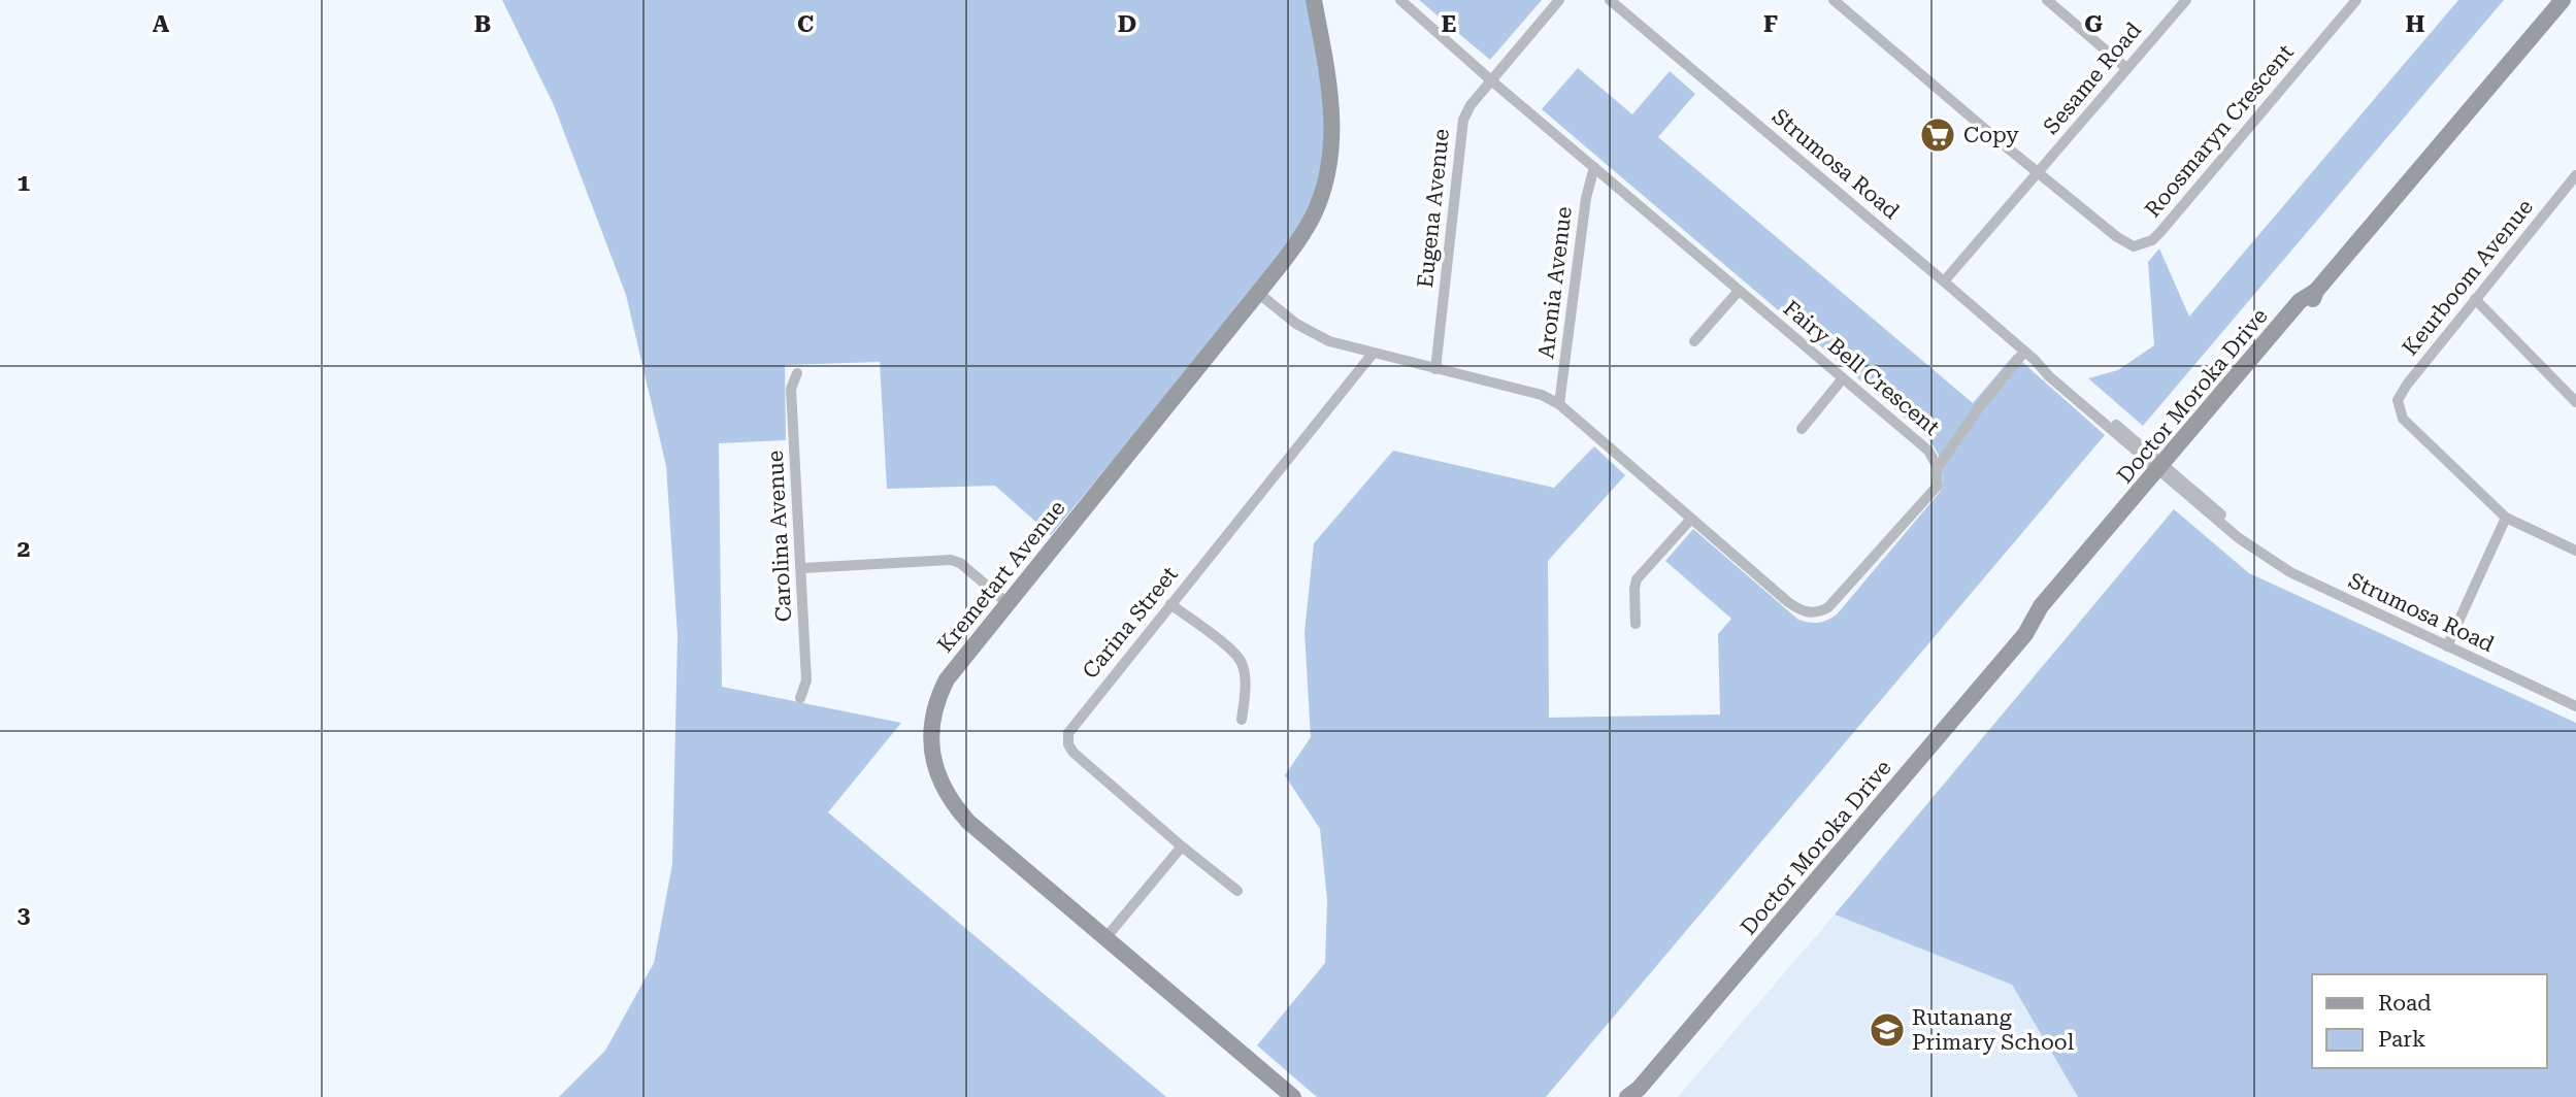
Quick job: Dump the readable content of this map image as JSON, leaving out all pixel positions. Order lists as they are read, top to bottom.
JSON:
{
  "streets": {
    "main road": ["Doctor Moroka Drive", "Kremetart Avenue"],
    "street": [
      "Sesame Road",
      "Roosmaryn Crescent",
      "Strumosa Road",
      "Eugena Avenue",
      "Keurboom Avenue",
      "Aronia Avenue",
      "Fairy Bell Crescent",
      "Carolina Avenue",
      "Carina Street"
    ]
  },
  "crossings": [
    ["Sesame Road", "Roosmaryn Crescent"],
    ["Sesame Road", "Strumosa Road"],
    ["Strumosa Road", "Doctor Moroka Drive"],
    ["Eugena Avenue", "Fairy Bell Crescent"],
    ["Aronia Avenue", "Fairy Bell Crescent"],
    ["Fairy Bell Crescent", "Kremetart Avenue"],
    ["Fairy Bell Crescent", "Carina Street"]
  ],
  "places": {
    "supermarket": ["Copy"],
    "school or university": ["Rutanang Primary School"]
  },
  "legend": ["Road", "Park"],
  "grid": {
    "columns": [
      "A",
      "B",
      "C",
      "D",
      "E",
      "F",
      "G",
      "H"
    ],
    "rows": ["1", "2", "3"]
  }
}
